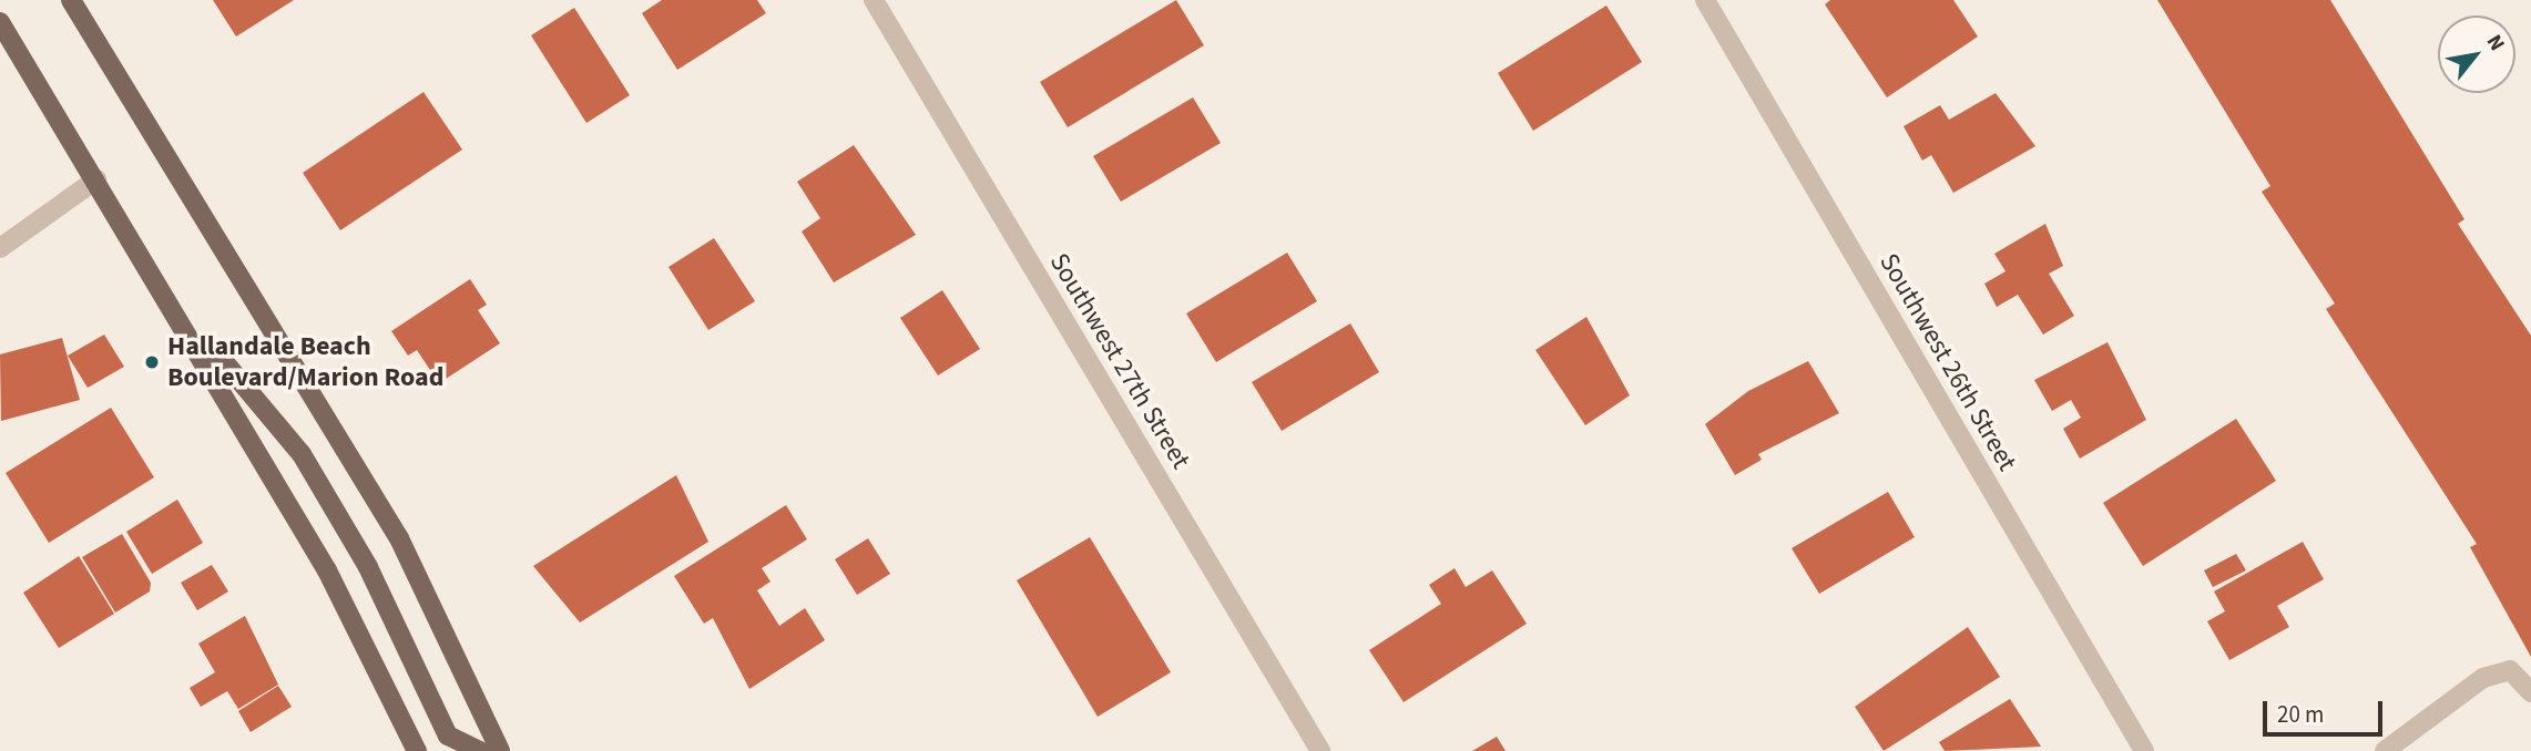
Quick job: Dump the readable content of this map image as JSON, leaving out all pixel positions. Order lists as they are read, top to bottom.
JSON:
{
  "streets": {
    "street": ["Southwest 27th Street", "Southwest 26th Street"]
  },
  "places": ["Hallandale Beach Boulevard/Marion Road"],
  "scale_bar": "20 m",
  "north": "top right"
}
